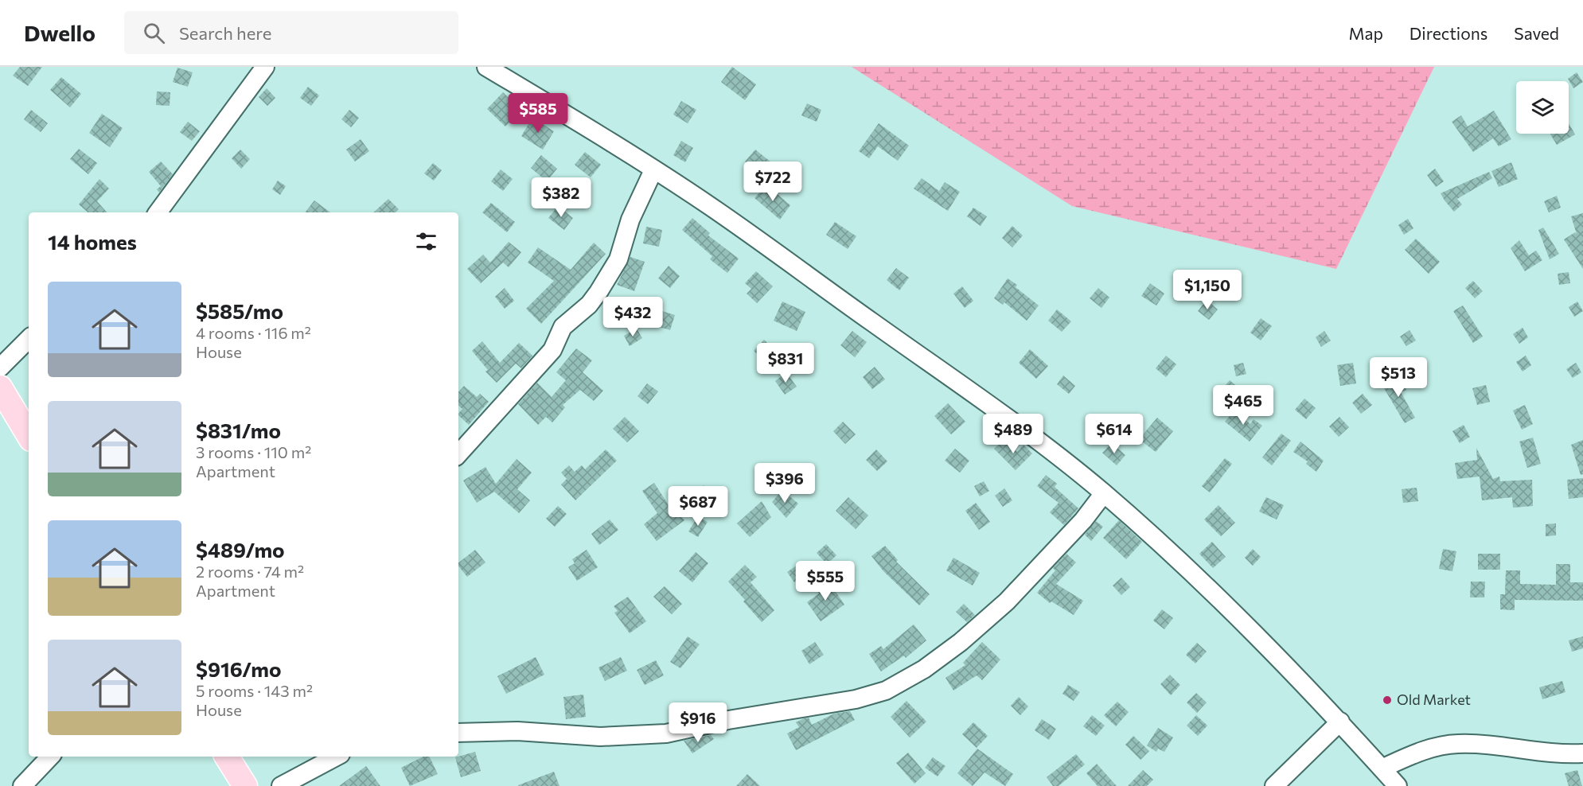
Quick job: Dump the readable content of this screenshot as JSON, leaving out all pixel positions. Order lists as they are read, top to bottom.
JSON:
{
  "places": ["Old Market"],
  "page": {
    "header": "Dwello",
    "search": "Search here",
    "nav": ["Map", "Directions", "Saved"],
    "price": [
      "$585",
      "$722",
      "$382",
      "$1,150",
      "$432",
      "$831",
      "$513",
      "$465",
      "$489",
      "$614",
      "$396",
      "$687",
      "$555",
      "$916"
    ],
    "heading": "14 homes",
    "list": [
      {
        "name": "$585/mo",
        "note": "4 rooms · 116 m² · House"
      },
      {
        "name": "$831/mo",
        "note": "3 rooms · 110 m² · Apartment"
      },
      {
        "name": "$489/mo",
        "note": "2 rooms · 74 m² · Apartment"
      },
      {
        "name": "$916/mo",
        "note": "5 rooms · 143 m² · House"
      }
    ]
  }
}
